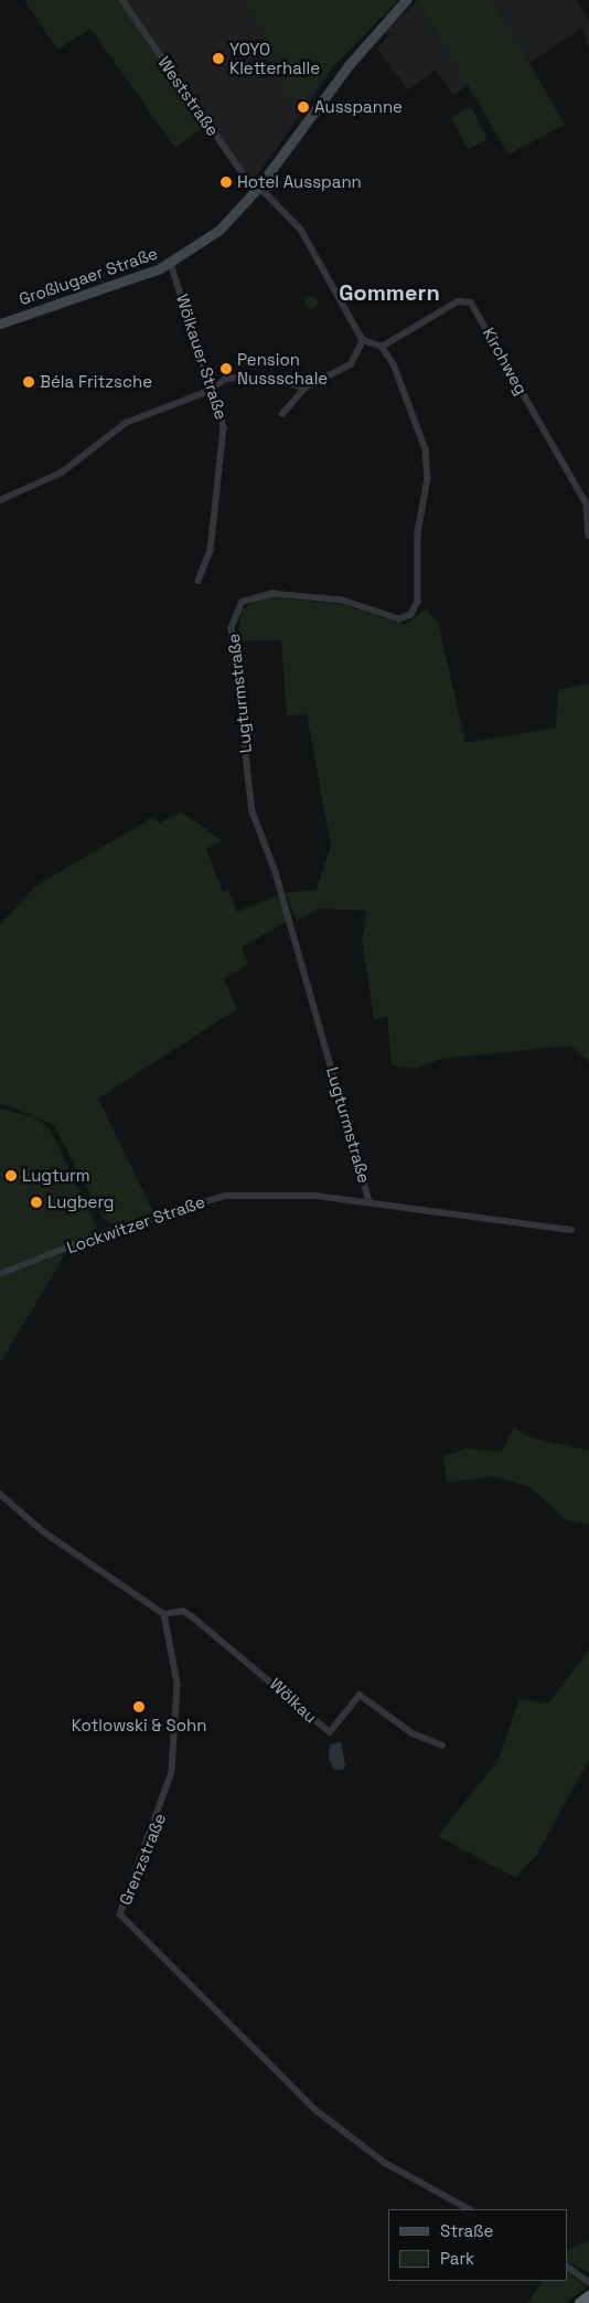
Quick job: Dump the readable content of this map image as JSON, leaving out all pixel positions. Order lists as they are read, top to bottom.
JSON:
{
  "streets": {
    "main road": ["Großlugaer Straße"],
    "street": [
      "Weststraße",
      "Wölkauer Straße",
      "Kirchweg",
      "Lugturmstraße",
      "Lockwitzer Straße",
      "Wölkau",
      "Grenzstraße"
    ]
  },
  "crossings": [
    ["Weststraße", "Großlugaer Straße"],
    ["Großlugaer Straße", "Wölkauer Straße"],
    ["Kirchweg", "Lugturmstraße"],
    ["Lugturmstraße", "Lockwitzer Straße"],
    ["Wölkau", "Grenzstraße"]
  ],
  "districts": ["Gommern"],
  "places": [
    "YOYO Kletterhalle",
    "Ausspanne",
    "Hotel Ausspann",
    "Pension Nussschale",
    "Béla Fritzsche",
    "Lugturm",
    "Lugberg",
    "Kotlowski & Sohn"
  ],
  "legend": ["Straße", "Park"]
}
